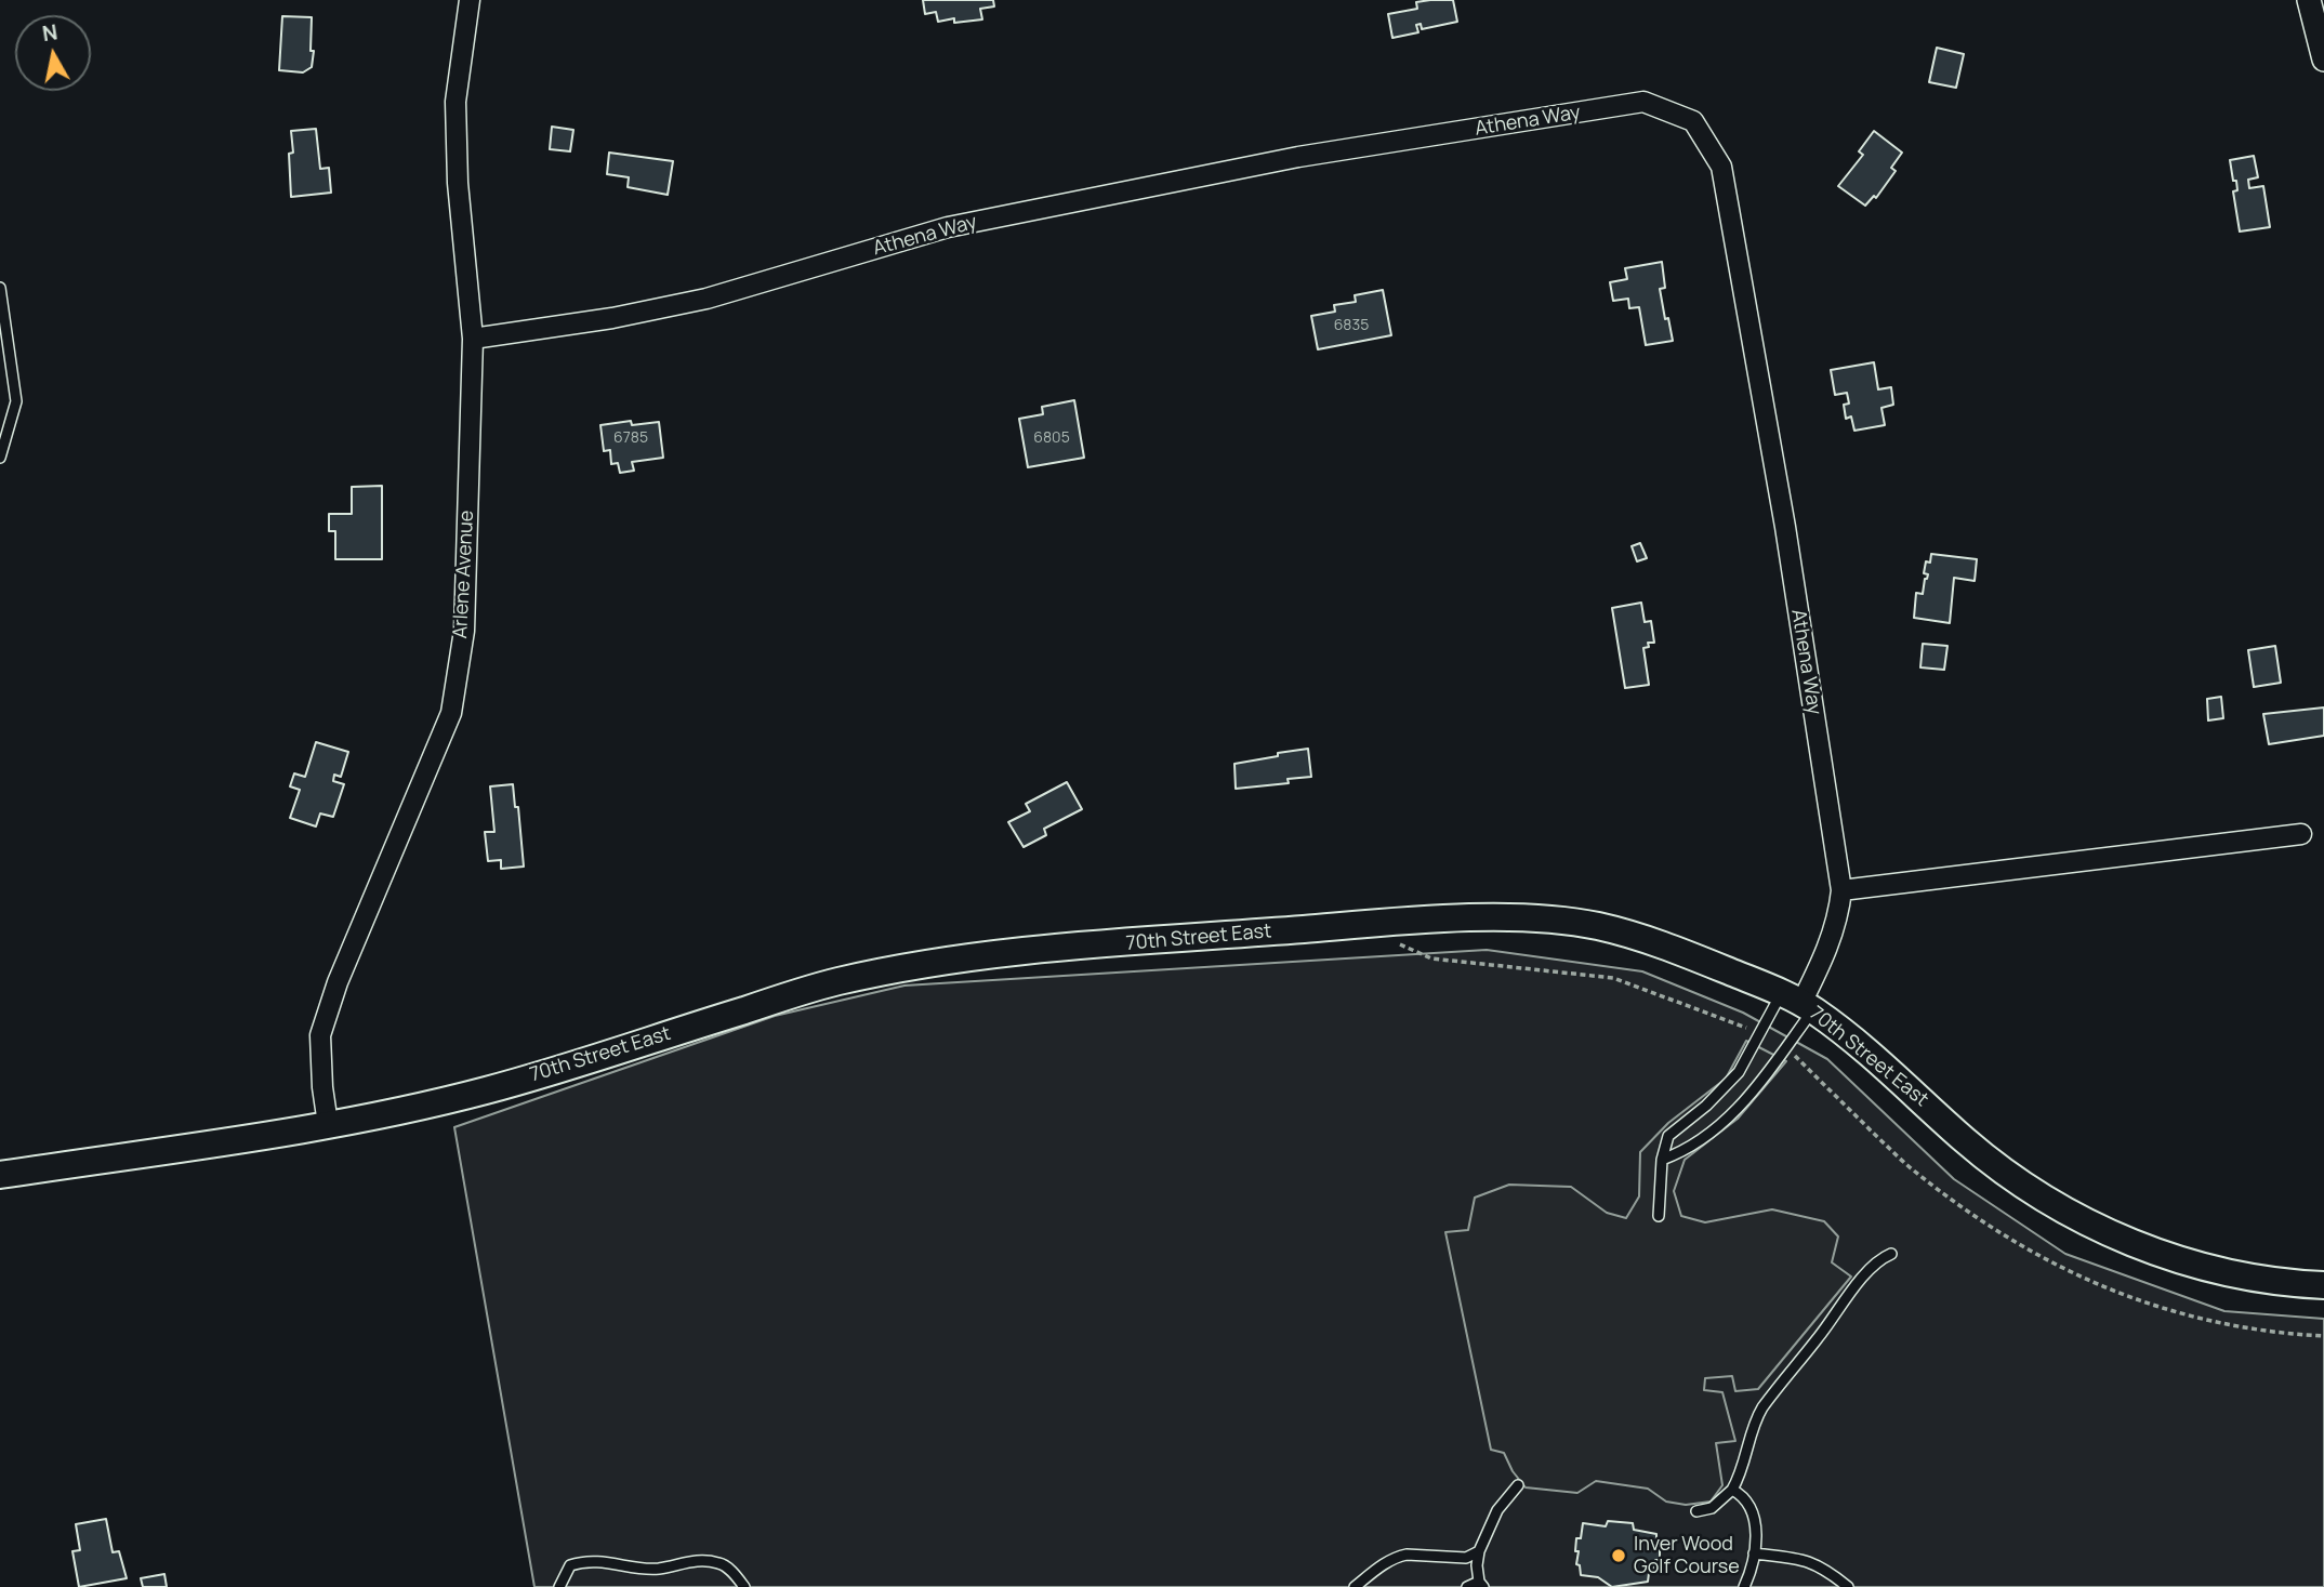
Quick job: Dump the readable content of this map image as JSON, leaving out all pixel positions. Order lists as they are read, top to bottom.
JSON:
{
  "streets": {
    "main road": ["70th Street East"],
    "street": ["Athena Way", "Arlene Avenue"]
  },
  "crossings": [
    ["Athena Way", "Arlene Avenue"],
    ["Athena Way", "70th Street East"],
    ["Arlene Avenue", "70th Street East"]
  ],
  "places": ["Inver Wood Golf Course"],
  "house_numbers": ["6835", "6785", "6805"],
  "north": "top"
}
